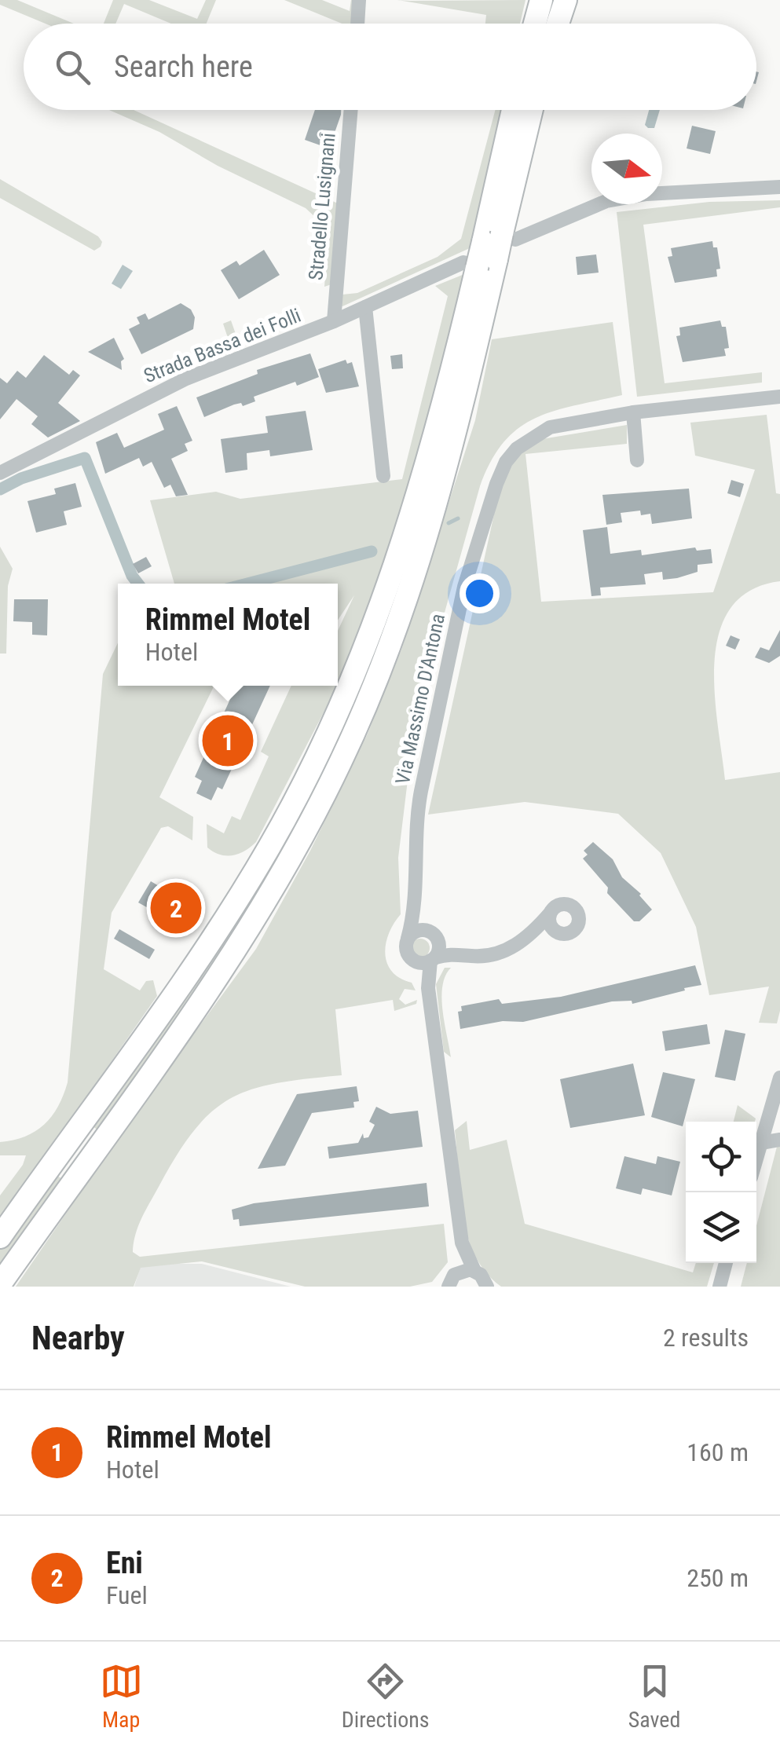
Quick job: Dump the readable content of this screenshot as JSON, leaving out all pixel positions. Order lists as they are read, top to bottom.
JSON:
{
  "streets": {
    "street": ["Stradello Lusignani", "Strada Bassa dei Folli", "Via Massimo D'Antona"]
  },
  "crossings": [
    ["Stradello Lusignani", "Strada Bassa dei Folli"]
  ],
  "north": "right",
  "page": {
    "search": "Search here",
    "popup": ["Rimmel Motel", "Hotel"],
    "pins": ["1", "2"],
    "heading": ["Nearby", "2 results"],
    "list": [
      {
        "mark": "1",
        "name": "Rimmel Motel",
        "note": "Hotel",
        "value": "160 m"
      },
      {
        "mark": "2",
        "name": "Eni",
        "note": "Fuel",
        "value": "250 m"
      }
    ],
    "nav": ["Map", "Directions", "Saved"]
  }
}
